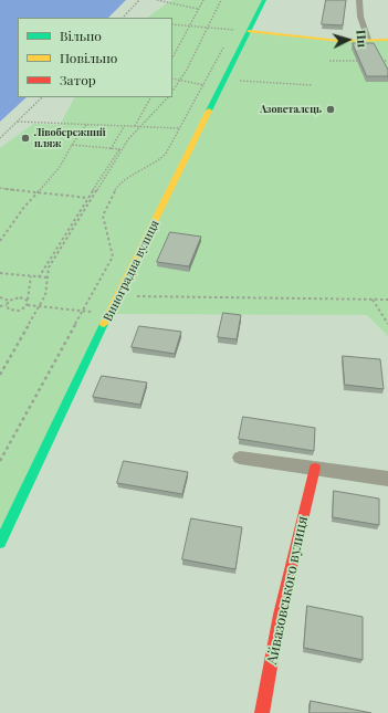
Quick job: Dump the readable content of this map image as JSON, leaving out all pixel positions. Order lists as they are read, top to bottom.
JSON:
{
  "streets": {
    "street": ["Виноградна вулиця", "Айвазовського вулиця"]
  },
  "places": ["Азовсталець", "Лівобережний пляж"],
  "legend": ["Вільно", "Повільно", "Затор"],
  "north": "right"
}
